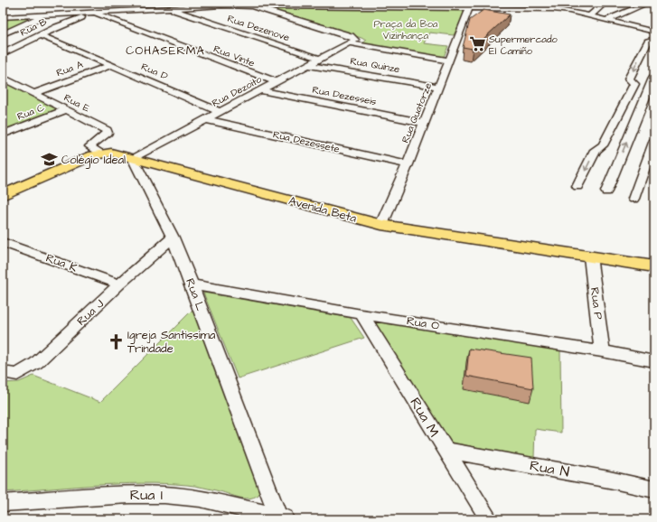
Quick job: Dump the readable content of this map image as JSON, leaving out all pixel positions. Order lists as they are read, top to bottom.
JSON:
{
  "streets": {
    "main road": ["Avenida Beta"],
    "street": [
      "Rua B",
      "Rua Dezenove",
      "Rua Vinte",
      "Rua Quinze",
      "Rua A",
      "Rua D",
      "Rua Dezoito",
      "Rua Dezesseis",
      "Rua E",
      "Rua C",
      "Rua Quatorze",
      "Rua Dezessete",
      "Rua K",
      "Rua L",
      "Rua P",
      "Rua J",
      "Rua O",
      "Rua M",
      "Rua N",
      "Rua I"
    ]
  },
  "crossings": [
    ["Rua B", "Rua Vinte"],
    ["Rua B", "Rua D"],
    ["Rua Dezenove", "Rua Dezoito"],
    ["Rua Vinte", "Rua Dezoito"],
    ["Rua Quinze", "Rua Dezoito"],
    ["Rua Quinze", "Rua Quatorze"],
    ["Rua A", "Rua D"],
    ["Rua A", "Rua E"],
    ["Rua D", "Rua Dezoito"],
    ["Rua Dezoito", "Rua Dezesseis"],
    ["Rua Dezoito", "Rua Dezessete"],
    ["Rua Dezoito", "Avenida Beta"],
    ["Rua Dezoito", "Rua L"],
    ["Rua Dezesseis", "Rua Quatorze"],
    ["Rua E", "Rua C"],
    ["Rua E", "Avenida Beta"],
    ["Rua Quatorze", "Rua Dezessete"],
    ["Rua Quatorze", "Avenida Beta"],
    ["Avenida Beta", "Rua L"],
    ["Avenida Beta", "Rua P"],
    ["Rua K", "Rua J"],
    ["Rua L", "Rua J"],
    ["Rua L", "Rua O"],
    ["Rua L", "Rua I"],
    ["Rua P", "Rua O"],
    ["Rua O", "Rua M"],
    ["Rua M", "Rua N"]
  ],
  "districts": ["COHASERMA"],
  "parks": ["Praça da Boa Vizinhança"],
  "places": {
    "supermarket": ["Supermercado El Camiño"],
    "school or university": ["Colégio Ideal"],
    "church": ["Igreja Santissima Trindade"]
  }
}
